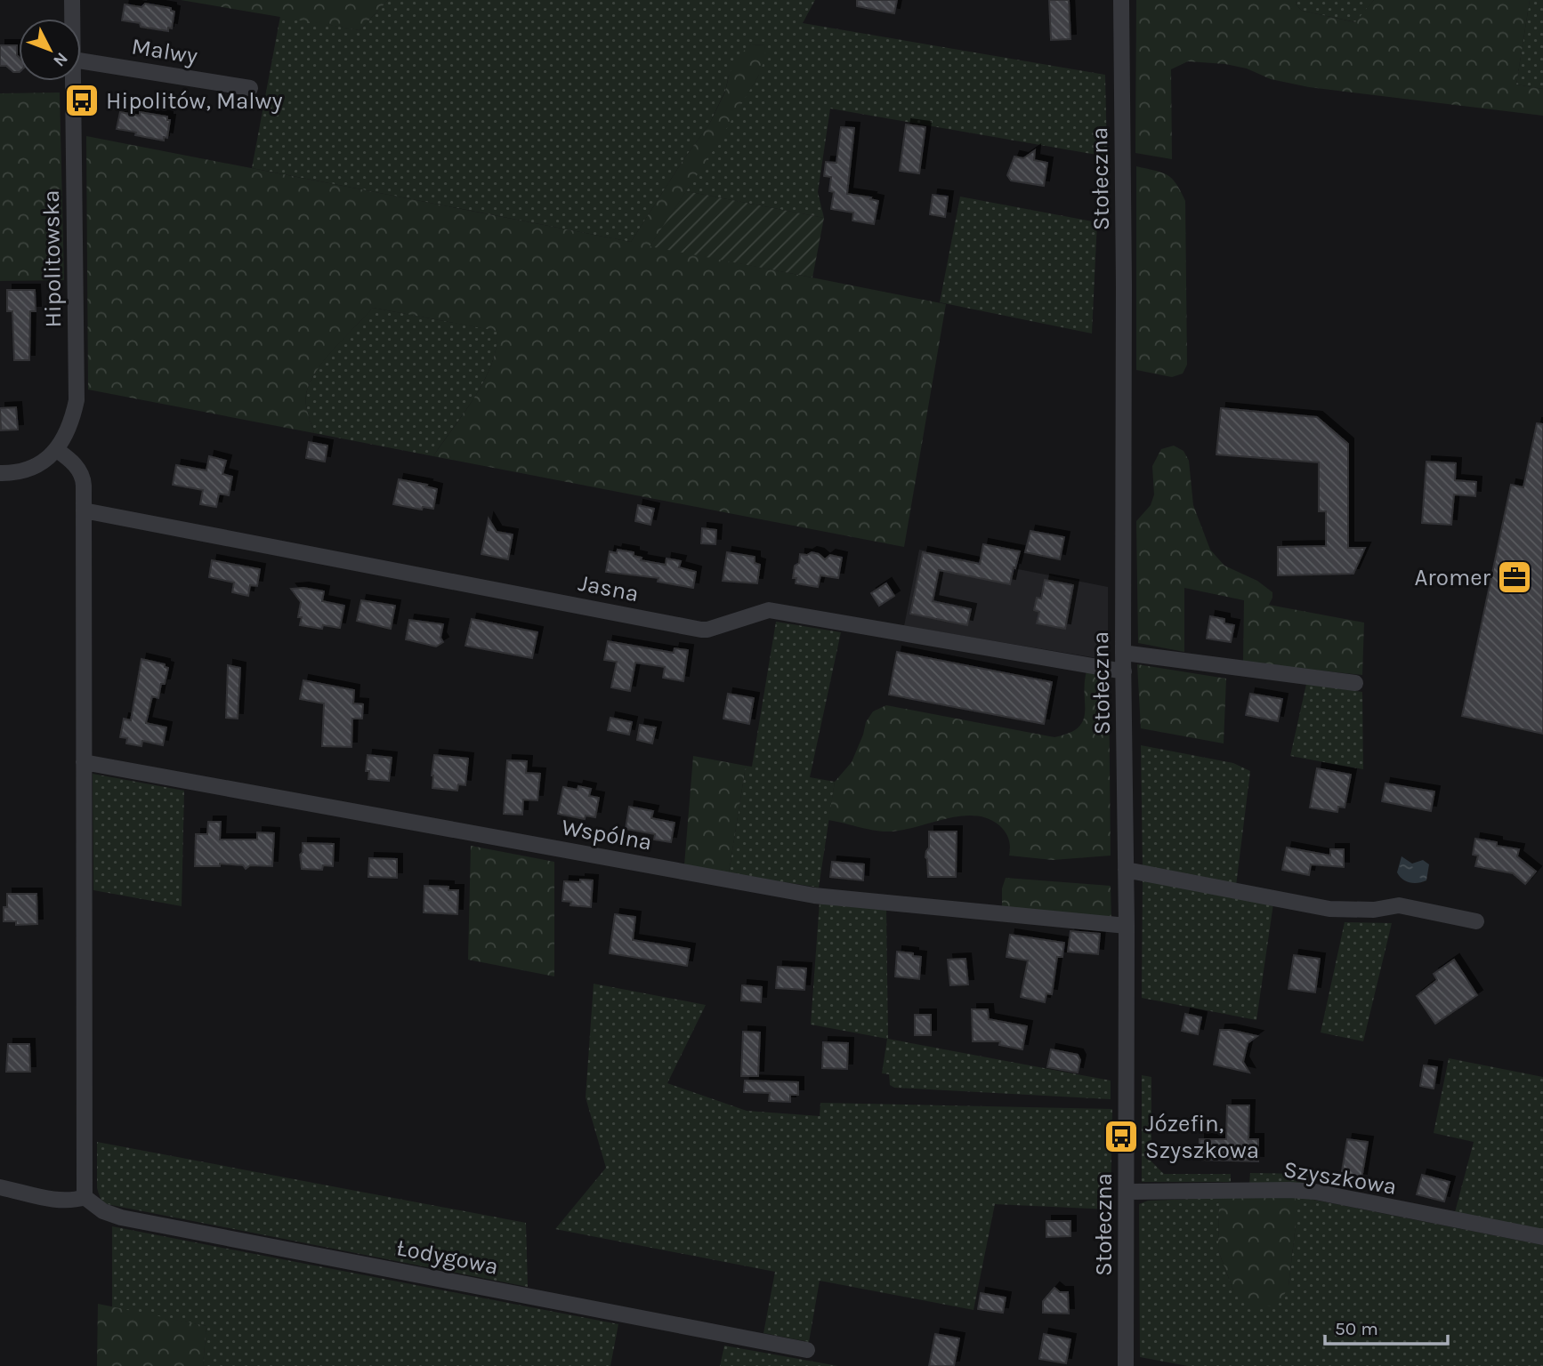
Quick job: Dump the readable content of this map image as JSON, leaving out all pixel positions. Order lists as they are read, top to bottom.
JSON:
{
  "streets": {
    "street": [
      "Malwy",
      "Stołeczna",
      "Hipolitowska",
      "Jasna",
      "Wspólna",
      "Szyszkowa",
      "Łodygowa"
    ]
  },
  "crossings": [
    ["Stołeczna", "Jasna"],
    ["Stołeczna", "Wspólna"],
    ["Stołeczna", "Szyszkowa"]
  ],
  "places": {
    "bus stop": ["Hipolitów, Malwy", "Józefin, Szyszkowa"],
    "office": ["Aromer"]
  },
  "scale_bar": "50 m",
  "north": "bottom right"
}
